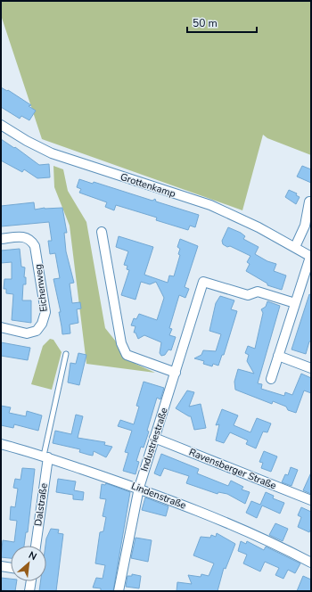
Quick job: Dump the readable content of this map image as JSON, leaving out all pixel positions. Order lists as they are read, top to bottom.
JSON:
{
  "streets": {
    "street": [
      "Grottenkamp",
      "Eichenweg",
      "Industriestraße",
      "Ravensberger Straße",
      "Lindenstraße",
      "Dalstraße"
    ]
  },
  "crossings": [
    ["Grottenkamp", "Industriestraße"],
    ["Industriestraße", "Ravensberger Straße"],
    ["Industriestraße", "Lindenstraße"],
    ["Lindenstraße", "Dalstraße"]
  ],
  "scale_bar": "50 m",
  "north": "top right"
}
